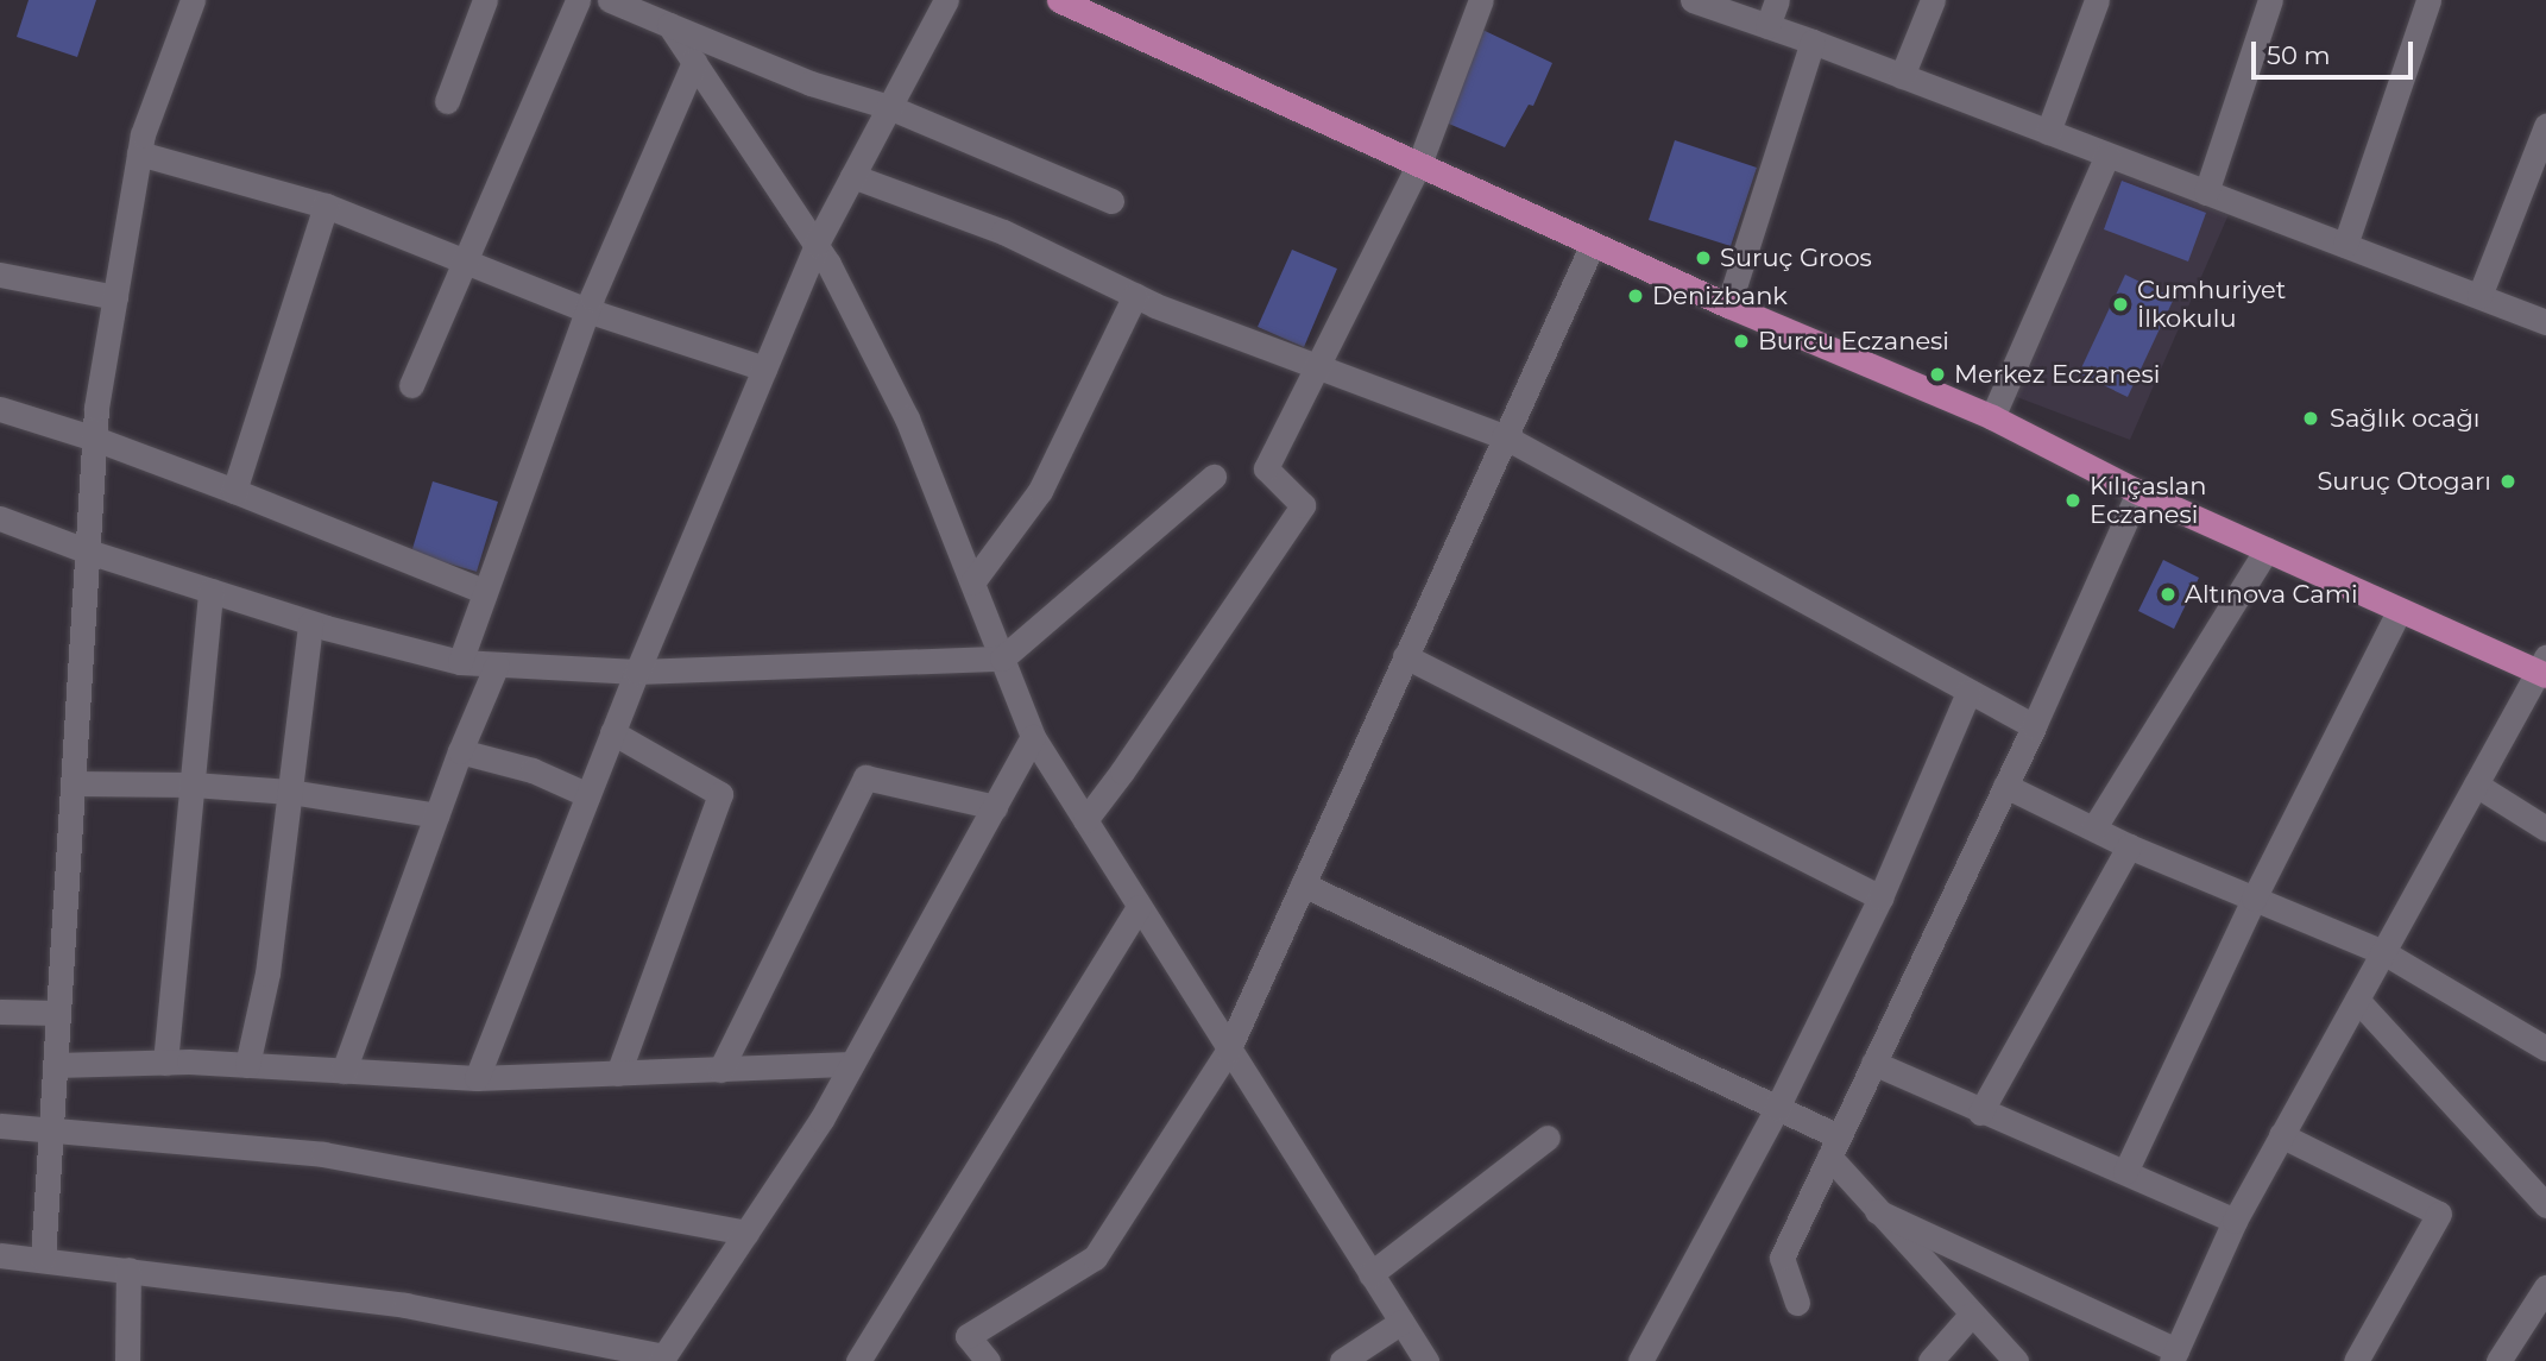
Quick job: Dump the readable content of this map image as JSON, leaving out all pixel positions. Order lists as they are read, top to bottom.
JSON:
{
  "places": [
    "Suruç Groos",
    "Denizbank",
    "Cumhuriyet İlkokulu",
    "Burcu Eczanesi",
    "Merkez Eczanesi",
    "Sağlık ocağı",
    "Suruç Otogarı",
    "Kılıçaslan Eczanesi",
    "Altınova Cami"
  ],
  "scale_bar": "50 m"
}
